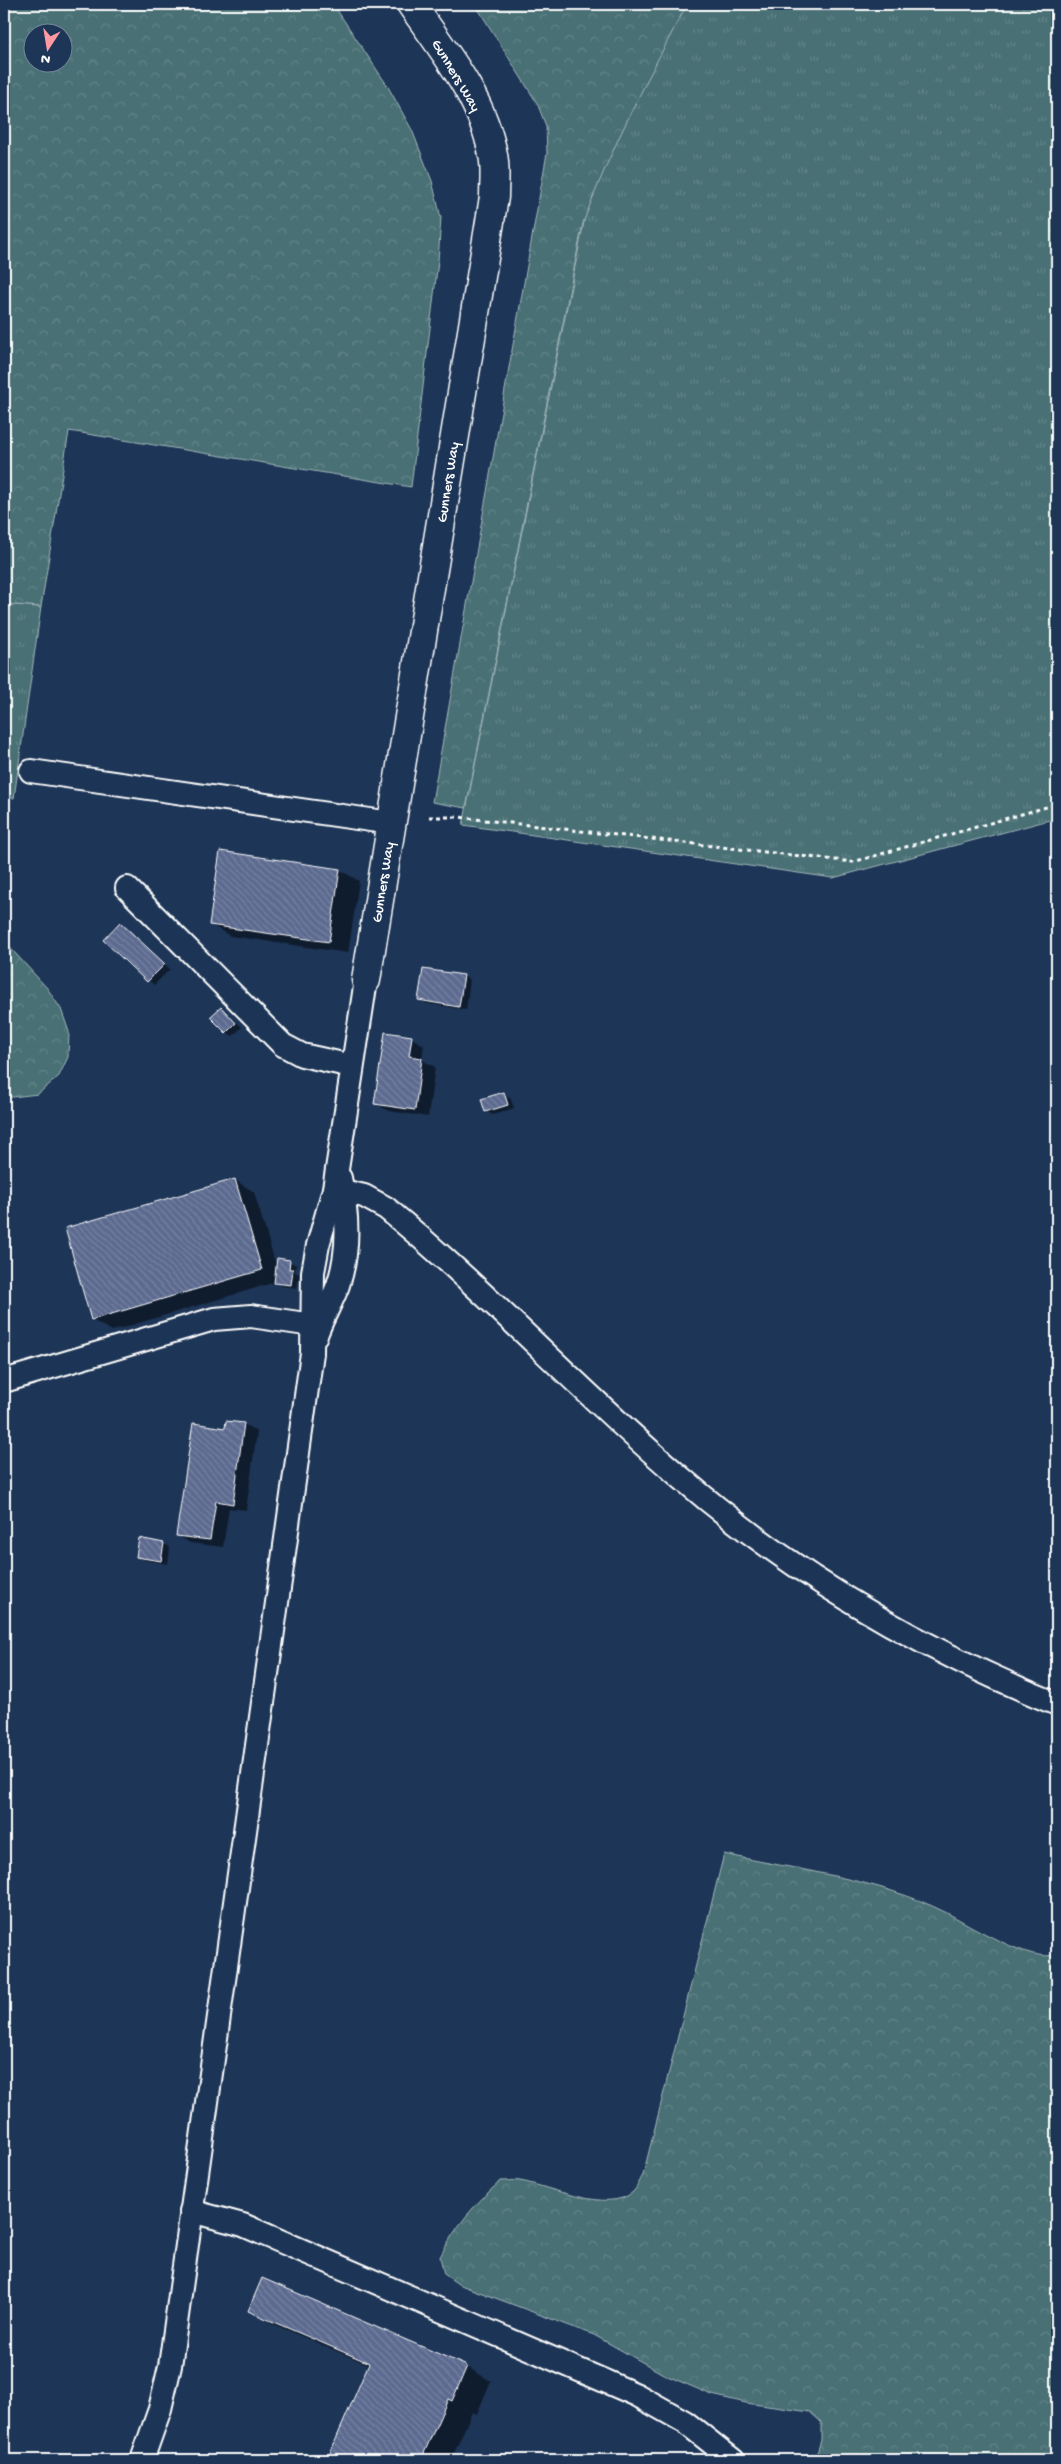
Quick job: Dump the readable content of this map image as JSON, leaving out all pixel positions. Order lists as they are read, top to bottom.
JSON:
{
  "streets": {
    "street": ["Gunners Way"]
  },
  "north": "bottom"
}
